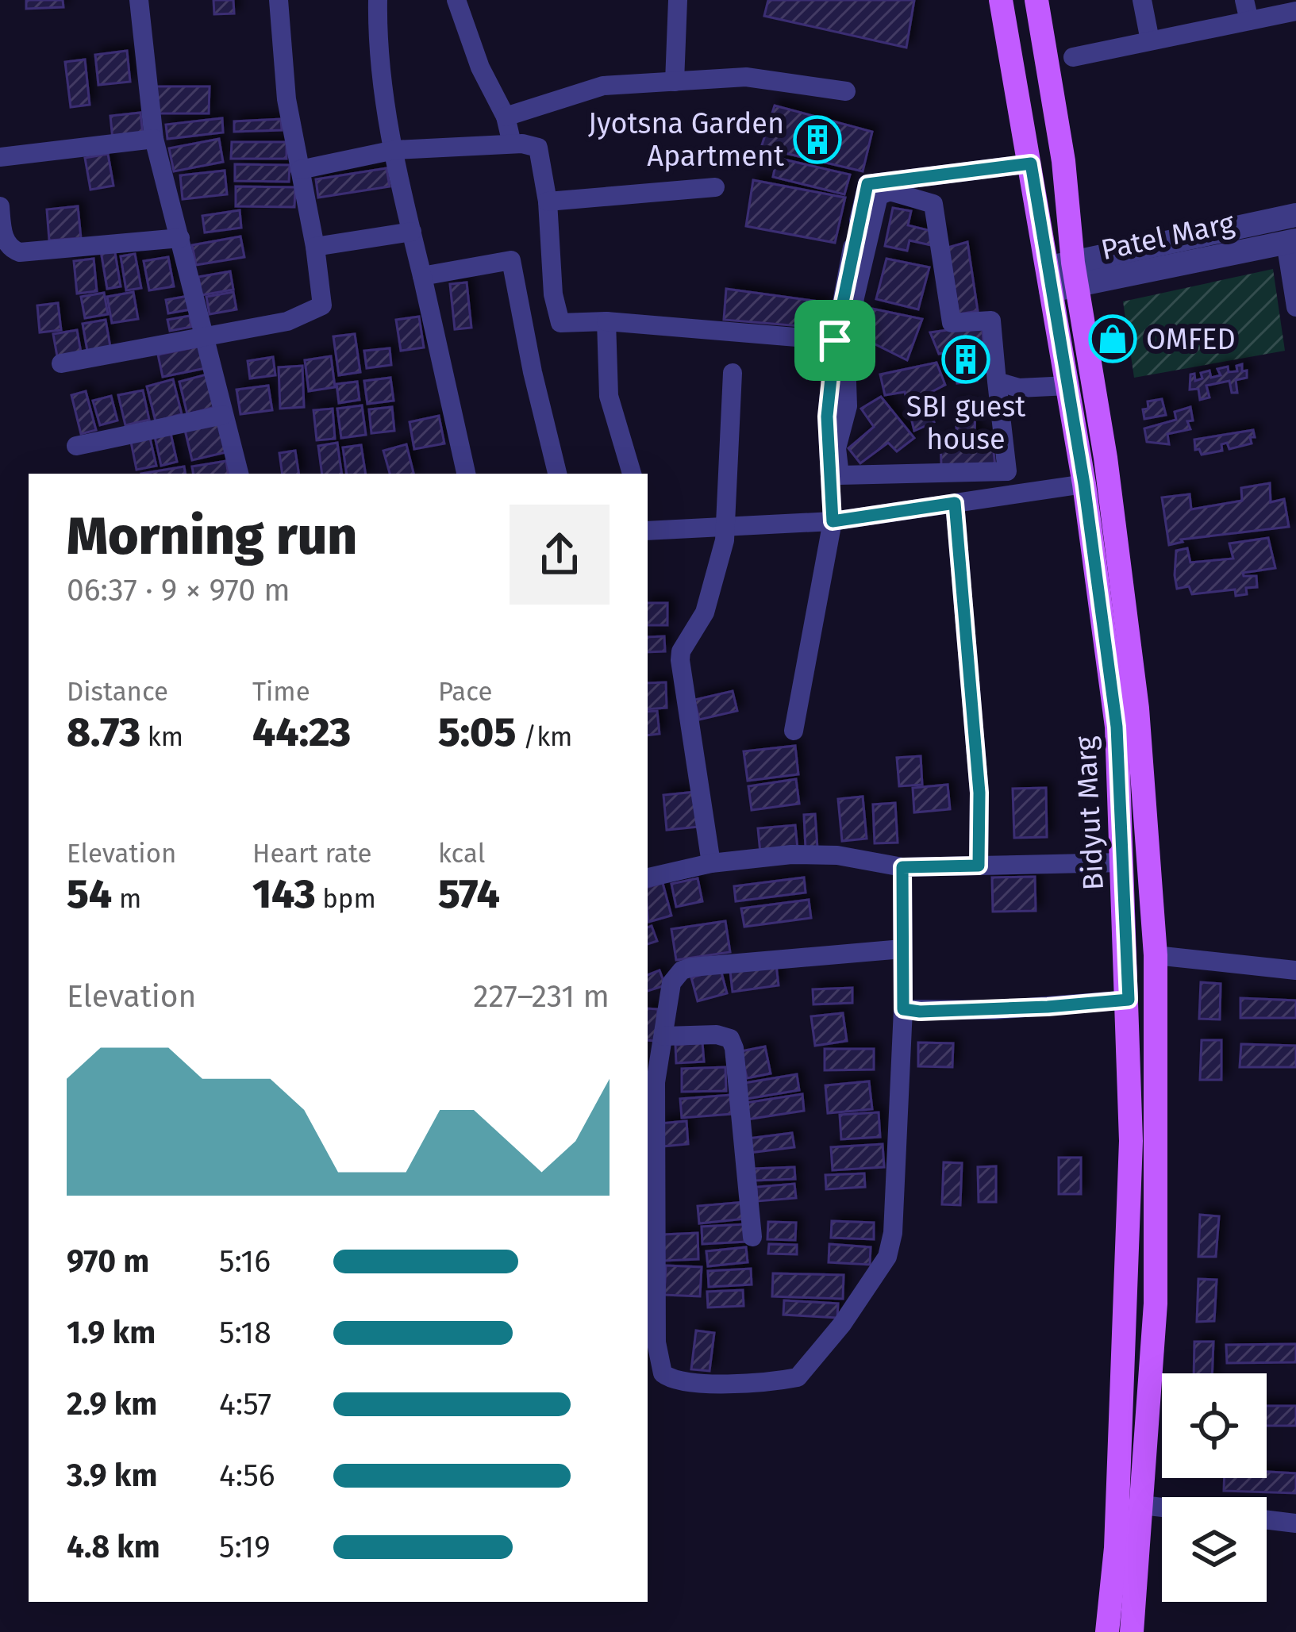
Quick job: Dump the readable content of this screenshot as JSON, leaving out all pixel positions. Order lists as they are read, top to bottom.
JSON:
{
  "streets": {
    "main road": ["Bidyut Marg"],
    "street": ["Patel Marg"]
  },
  "crossings": [
    ["Patel Marg", "Bidyut Marg"]
  ],
  "places": {
    "building": ["Jyotsna Garden Apartment", "SBI guest house"],
    "shop": ["OMFED"]
  },
  "page": {
    "heading": ["Morning run", "06:37 · 9 × 970 m"],
    "stats": [
      ["Distance", "8.73 km"],
      ["Time", "44:23"],
      ["Pace", "5:05 /km"],
      ["Elevation", "54 m"],
      ["Heart rate", "143 bpm"],
      ["kcal", "574"]
    ],
    "chart": ["Elevation", "227–231 m"],
    "list": [
      {
        "name": "970 m",
        "note": "5:16"
      },
      {
        "name": "1.9 km",
        "note": "5:18"
      },
      {
        "name": "2.9 km",
        "note": "4:57"
      },
      {
        "name": "3.9 km",
        "note": "4:56"
      },
      {
        "name": "4.8 km",
        "note": "5:19"
      }
    ]
  }
}
